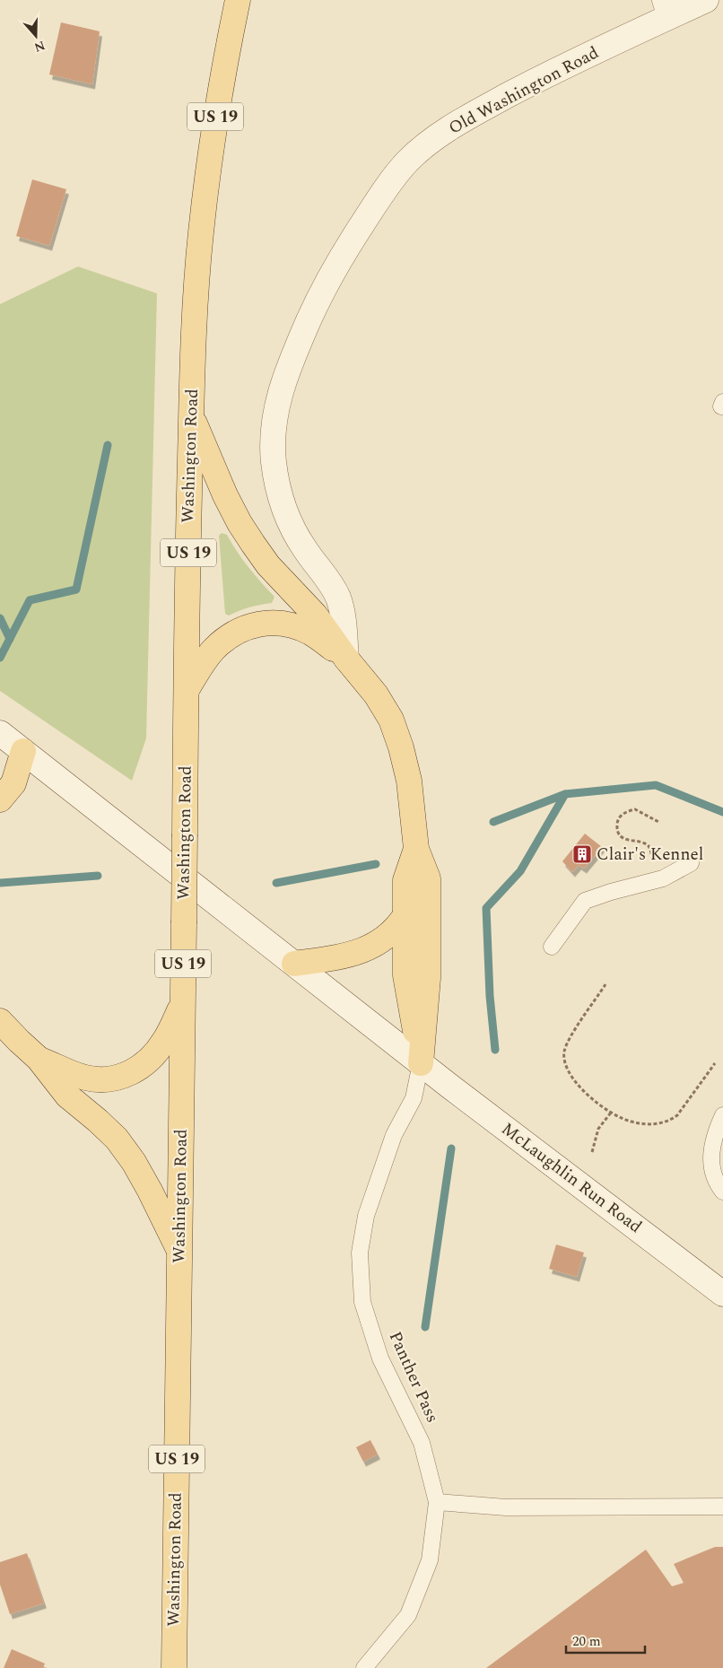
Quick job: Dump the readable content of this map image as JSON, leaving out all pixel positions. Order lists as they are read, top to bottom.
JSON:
{
  "streets": {
    "main road": [
      "Old Washington Road",
      "US 19",
      "Washington Road",
      "McLaughlin Run Road"
    ],
    "lane": ["Panther Pass"]
  },
  "crossings": [
    ["McLaughlin Run Road", "Panther Pass"]
  ],
  "places": {
    "building": ["Clair's Kennel"]
  },
  "scale_bar": "20 m",
  "north": "bottom"
}
